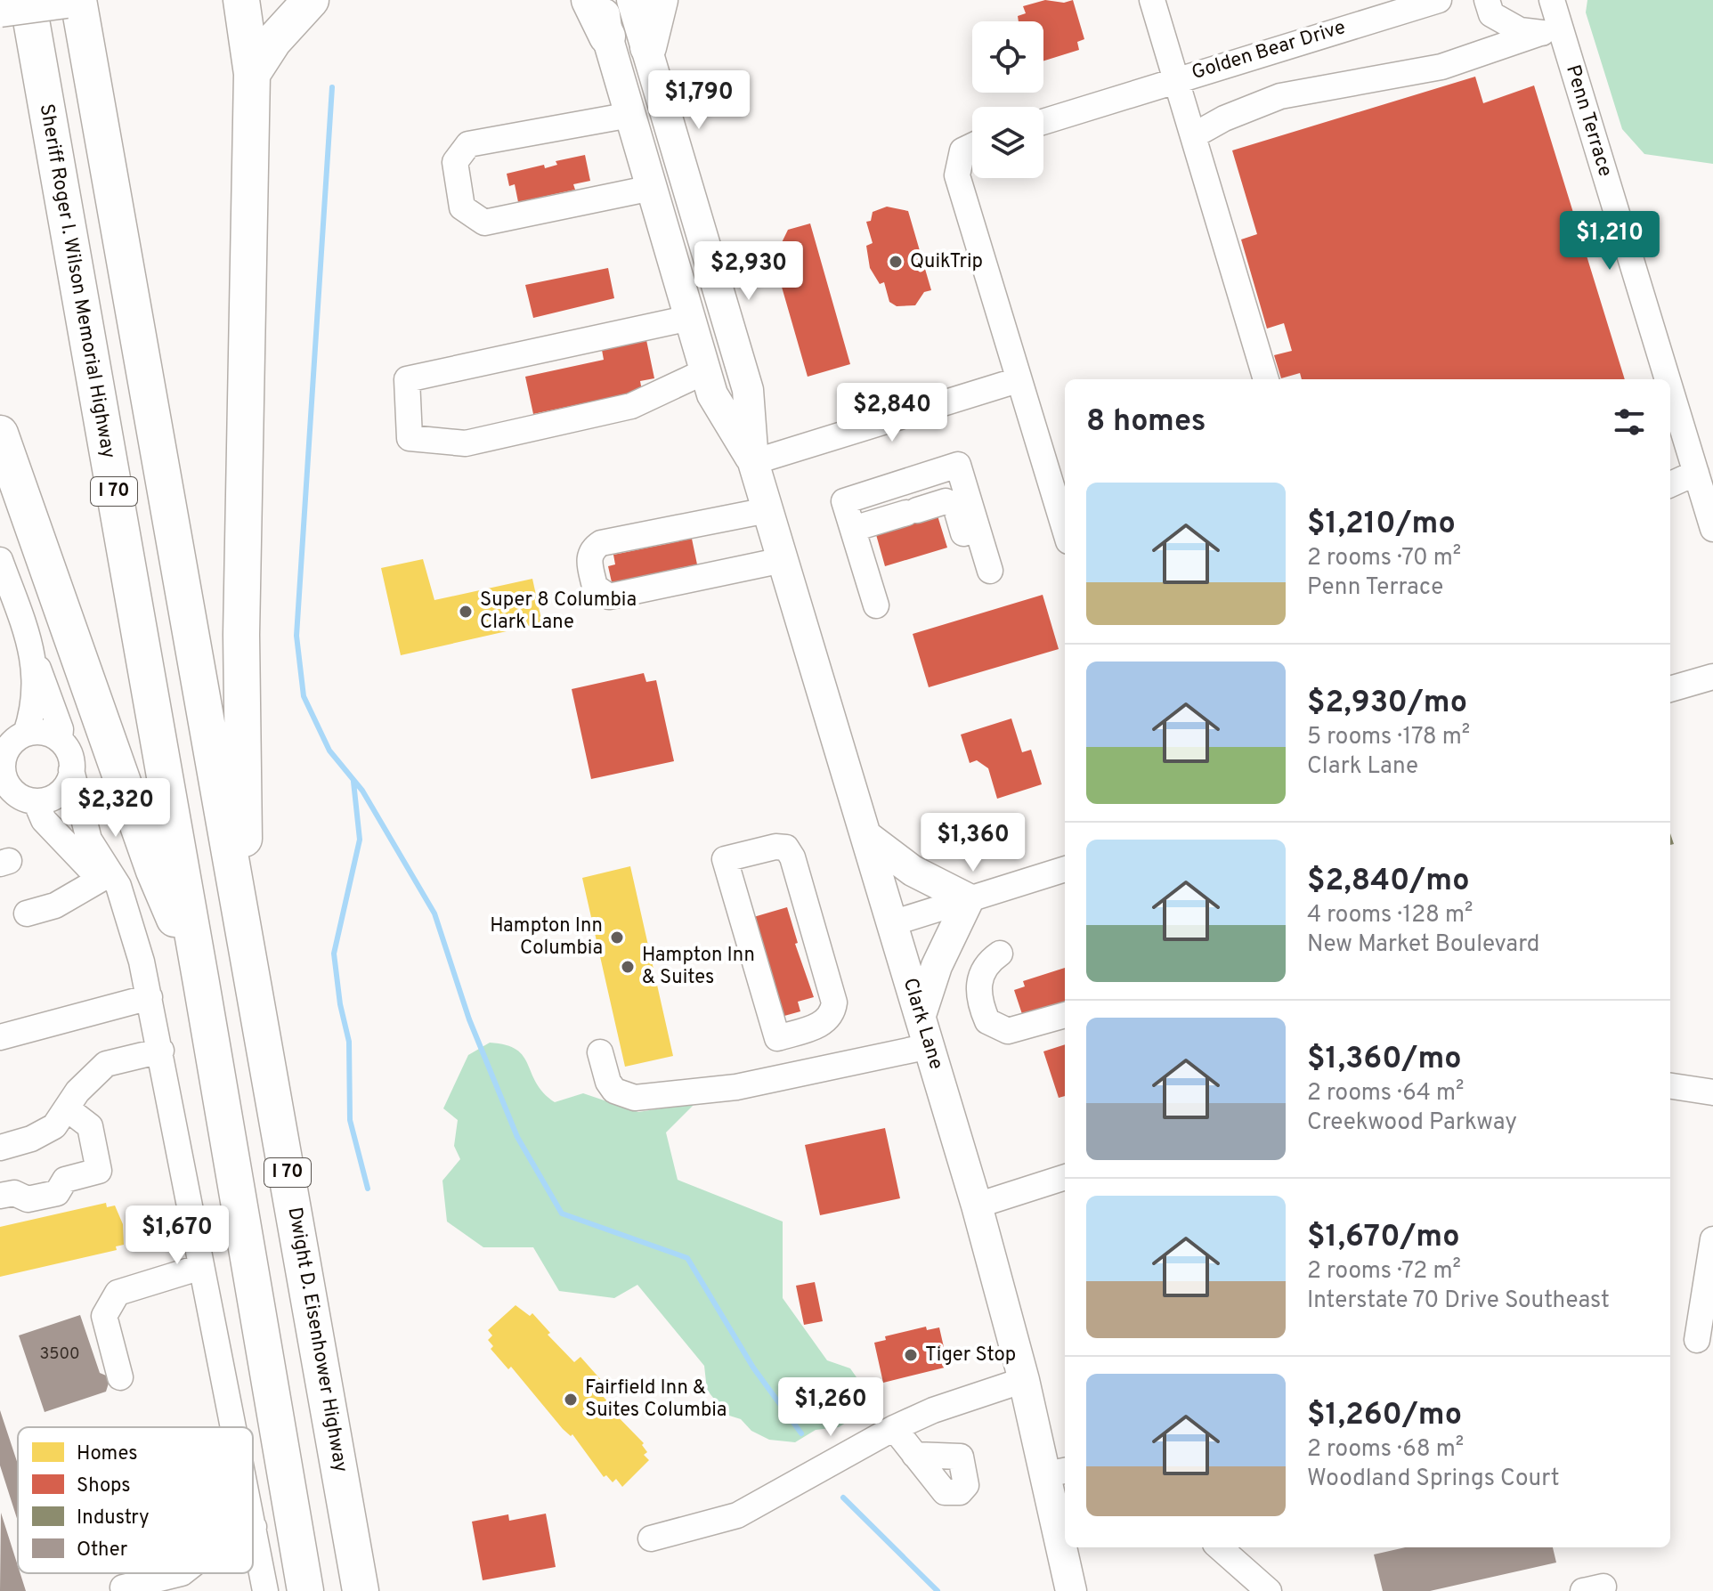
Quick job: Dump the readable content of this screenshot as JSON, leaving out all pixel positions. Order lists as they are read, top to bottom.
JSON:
{
  "streets": {
    "highway": ["Sheriff Roger I. Wilson Memorial Highway", "I 70", "Dwight D. Eisenhower Highway"],
    "main road": ["Clark Lane"],
    "street": ["Golden Bear Drive", "Penn Terrace"]
  },
  "crossings": [
    ["Sheriff Roger I. Wilson Memorial Highway", "I 70"],
    ["I 70", "Dwight D. Eisenhower Highway"]
  ],
  "places": [
    "QuikTrip",
    "Super 8 Columbia Clark Lane",
    "Hampton Inn Columbia",
    "Hampton Inn & Suites",
    "Tiger Stop",
    "Fairfield Inn & Suites Columbia"
  ],
  "house_numbers": ["3500"],
  "legend": [
    "Homes",
    "Shops",
    "Industry",
    "Other"
  ],
  "page": {
    "price": [
      "$1,790",
      "$1,210",
      "$2,930",
      "$2,840",
      "$2,320",
      "$1,360",
      "$1,670",
      "$1,260"
    ],
    "heading": "8 homes",
    "list": [
      {
        "name": "$1,210/mo",
        "note": "2 rooms · 70 m² · Penn Terrace"
      },
      {
        "name": "$2,930/mo",
        "note": "5 rooms · 178 m² · Clark Lane"
      },
      {
        "name": "$2,840/mo",
        "note": "4 rooms · 128 m² · New Market Boulevard"
      },
      {
        "name": "$1,360/mo",
        "note": "2 rooms · 64 m² · Creekwood Parkway"
      },
      {
        "name": "$1,670/mo",
        "note": "2 rooms · 72 m² · Interstate 70 Drive Southeast"
      },
      {
        "name": "$1,260/mo",
        "note": "2 rooms · 68 m² · Woodland Springs Court"
      }
    ]
  }
}
